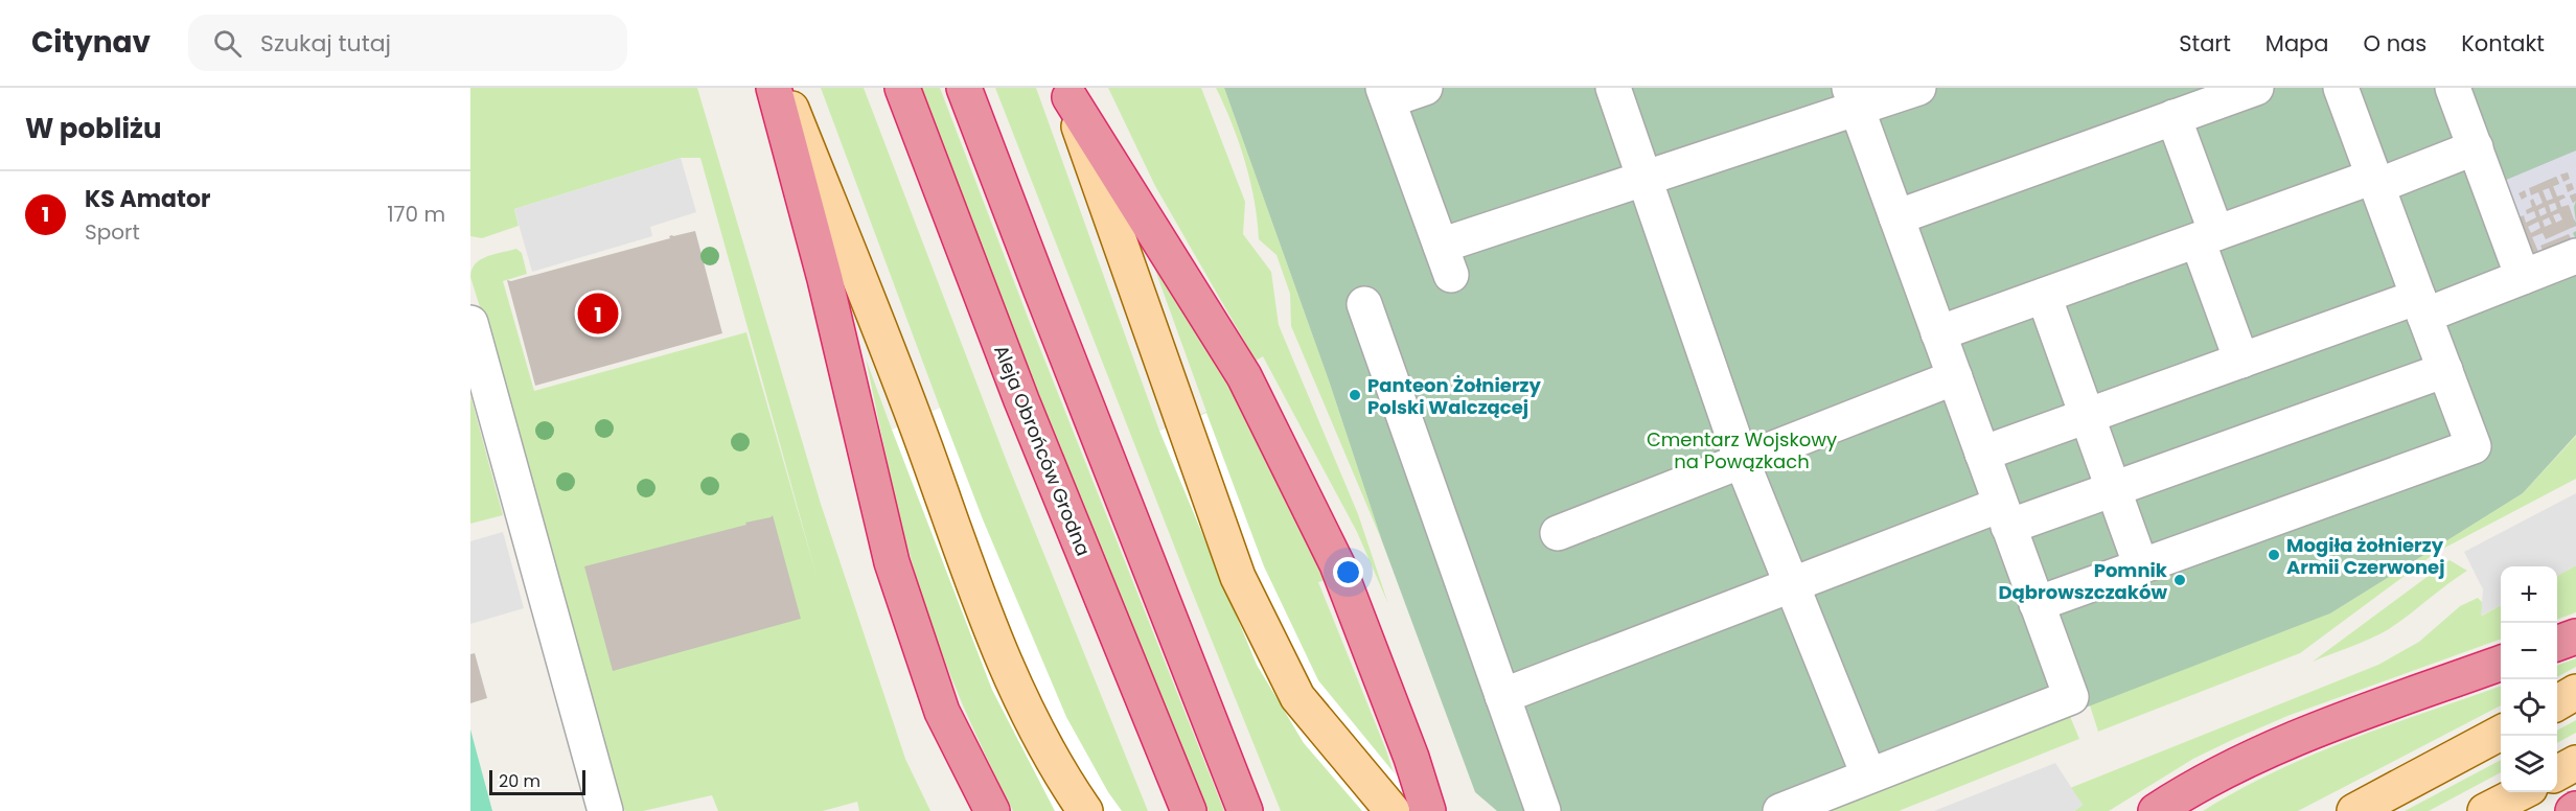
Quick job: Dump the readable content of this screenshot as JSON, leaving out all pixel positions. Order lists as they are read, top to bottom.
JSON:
{
  "streets": {
    "highway": ["Aleja Obrońców Grodna"]
  },
  "parks": ["Cmentarz Wojskowy na Powązkach"],
  "places": ["Panteon Żołnierzy Polski Walczącej", "Mogiła żołnierzy Armii Czerwonej", "Pomnik Dąbrowszczaków"],
  "scale_bar": "20 m",
  "page": {
    "header": "Citynav",
    "search": "Szukaj tutaj",
    "nav": [
      "Start",
      "Mapa",
      "O nas",
      "Kontakt"
    ],
    "heading": "W pobliżu",
    "list": [
      {
        "mark": "1",
        "name": "KS Amator",
        "note": "Sport",
        "value": "170 m"
      }
    ],
    "pins": "1",
    "map_buttons": ["+", "−"],
    "scale": "20 m"
  }
}
